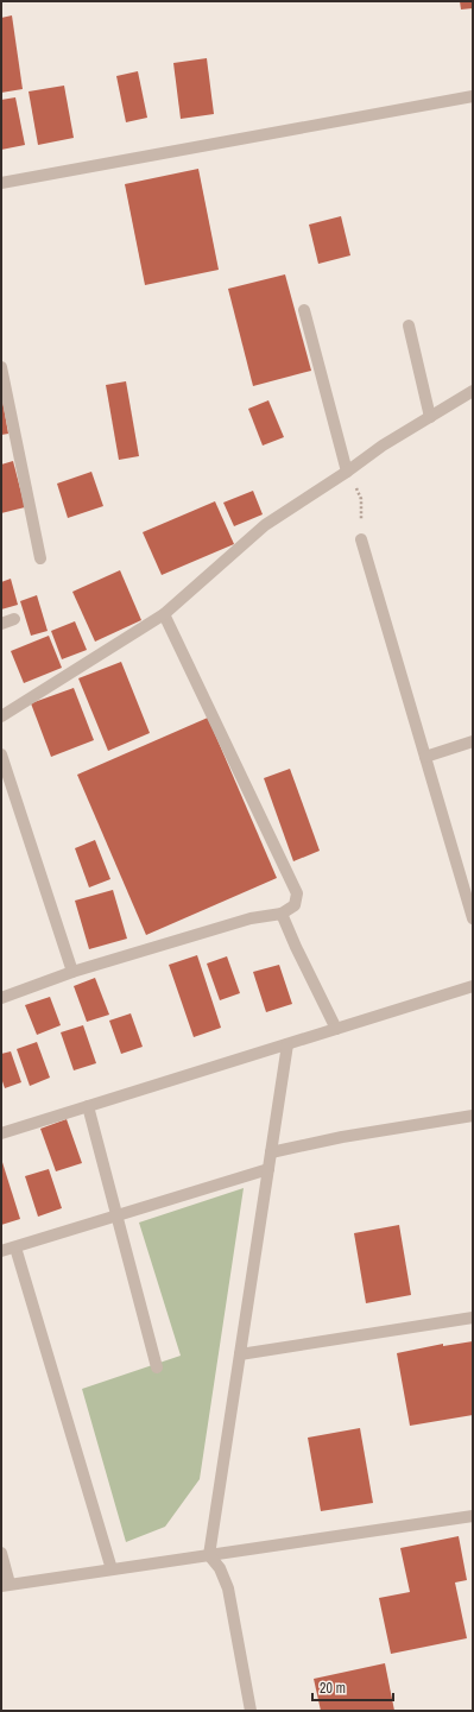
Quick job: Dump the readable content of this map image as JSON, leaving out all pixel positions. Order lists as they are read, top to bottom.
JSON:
{
  "scale_bar": "20 m"
}
